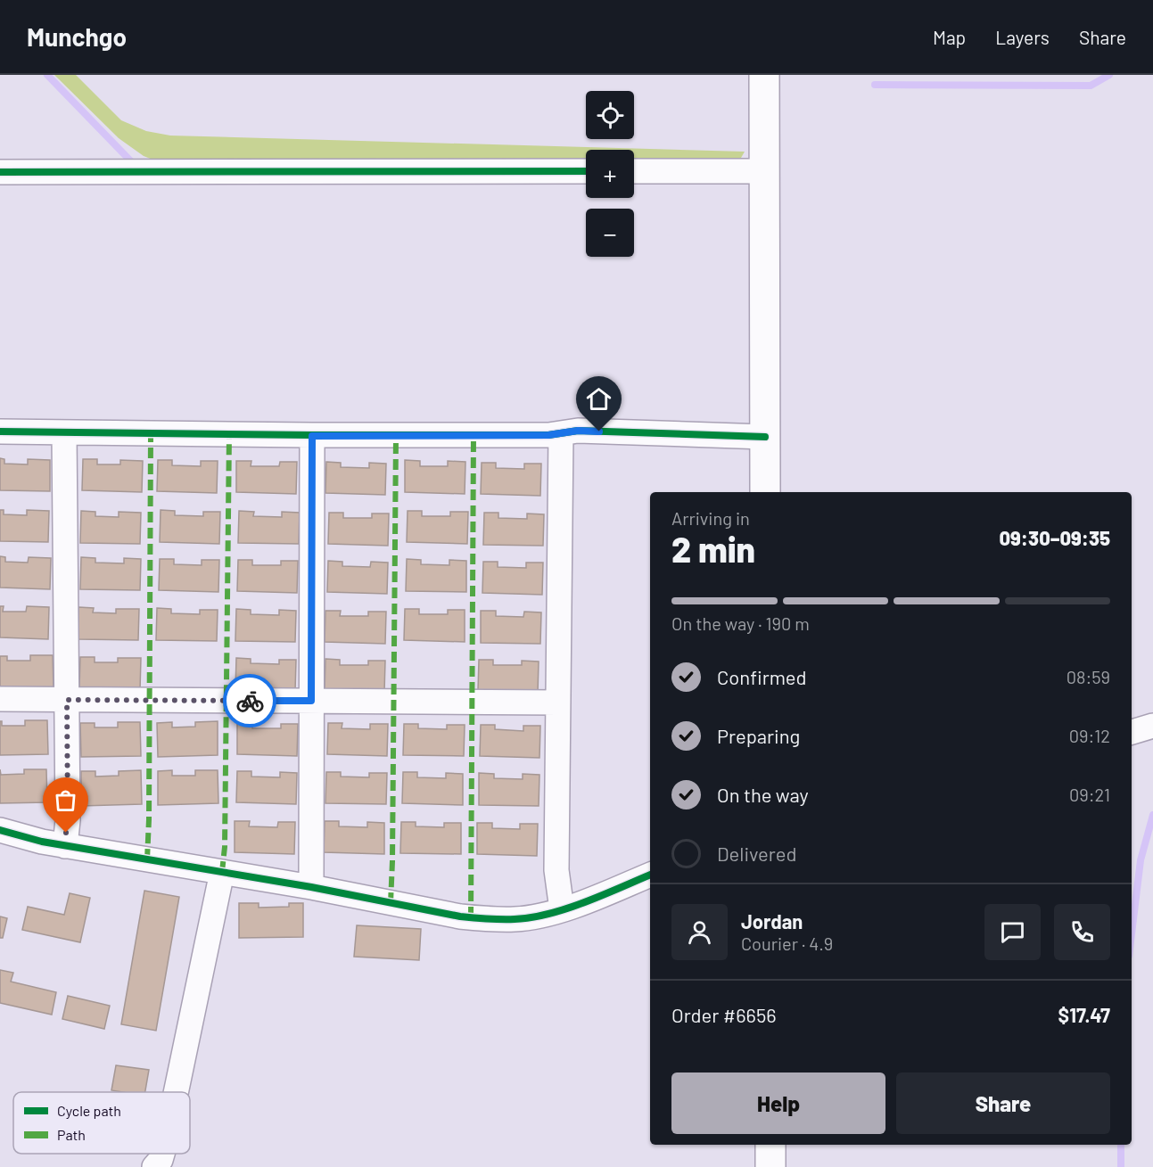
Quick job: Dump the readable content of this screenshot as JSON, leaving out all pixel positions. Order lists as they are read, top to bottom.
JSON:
{
  "legend": ["Cycle path", "Path"],
  "page": {
    "header": "Munchgo",
    "nav": ["Map", "Layers", "Share"],
    "map_buttons": ["+", "−"],
    "heading": ["2 min", "Arriving in", "09:30–09:35"],
    "panel": [
      "Jordan",
      "Courier · 4.9",
      "Order #6656",
      "$17.47"
    ],
    "bar": "On the way · 190 m",
    "list": [
      ["Confirmed", "08:59"],
      ["Preparing", "09:12"],
      ["On the way", "09:21"],
      "Delivered"
    ],
    "buttons": ["Help", "Share"]
  }
}
